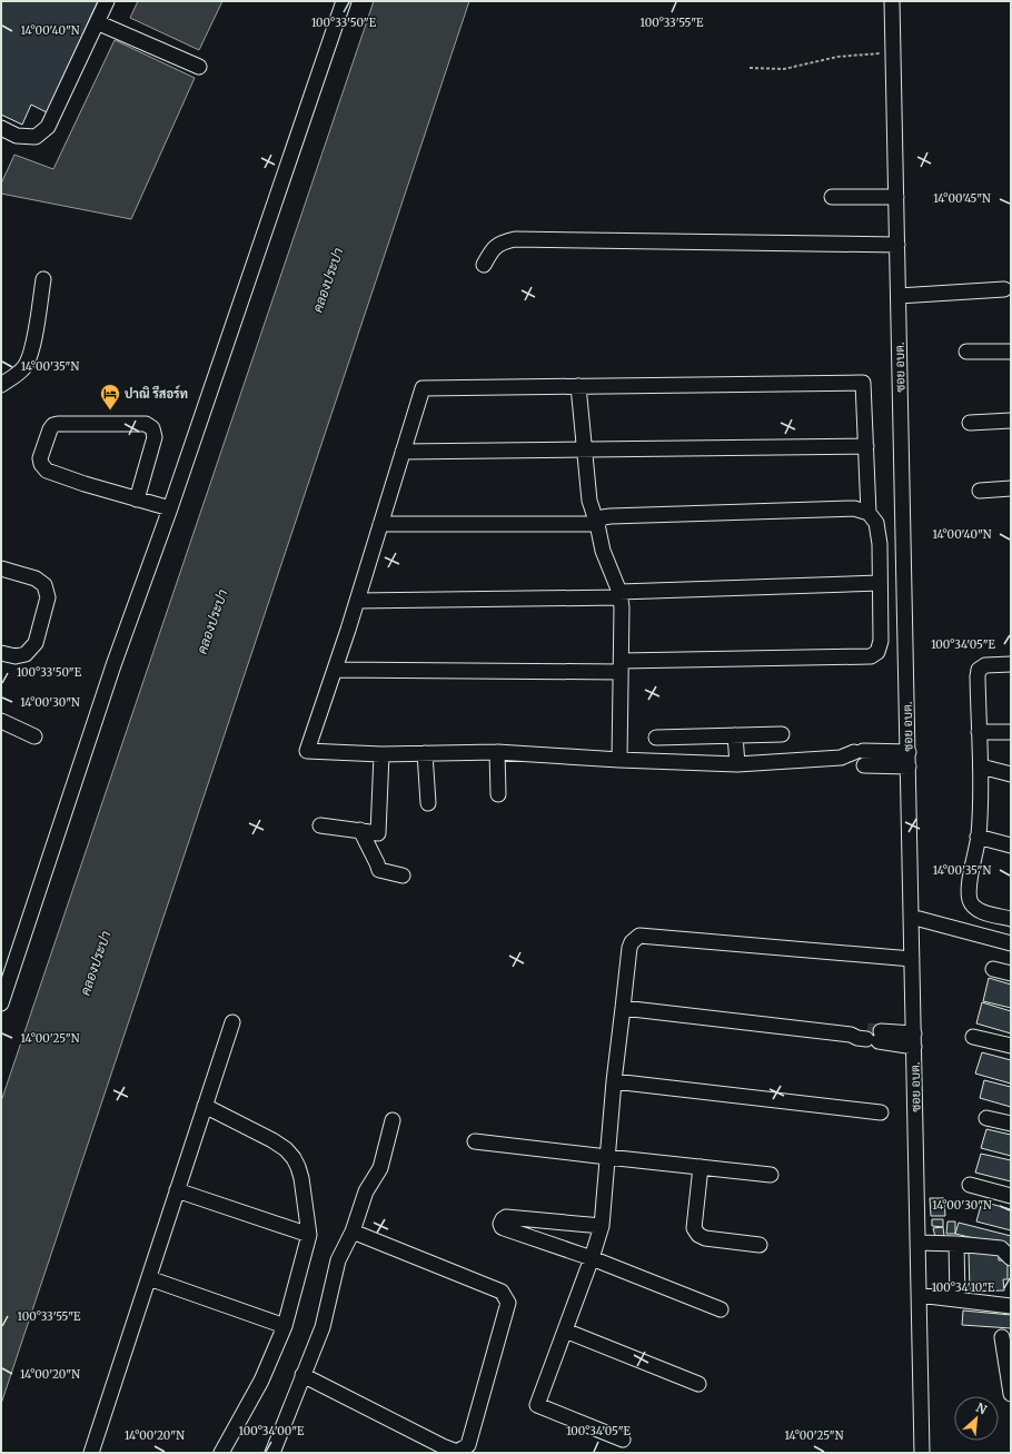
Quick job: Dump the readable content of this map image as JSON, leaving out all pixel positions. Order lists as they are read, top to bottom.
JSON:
{
  "streets": {
    "street": ["ซอย อบต."]
  },
  "water": ["คลองประปา"],
  "places": {
    "hotel": ["ปาณิ รีสอร์ท"]
  },
  "north": "top right",
  "coordinates": [
    "100°33'50\"E",
    "100°33'55\"E",
    "14°00'40\"N",
    "14°00'45\"N",
    "14°00'35\"N",
    "100°34'05\"E",
    "14°00'30\"N",
    "14°00'25\"N",
    "100°34'10\"E",
    "14°00'20\"N",
    "100°34'00\"E"
  ]
}
